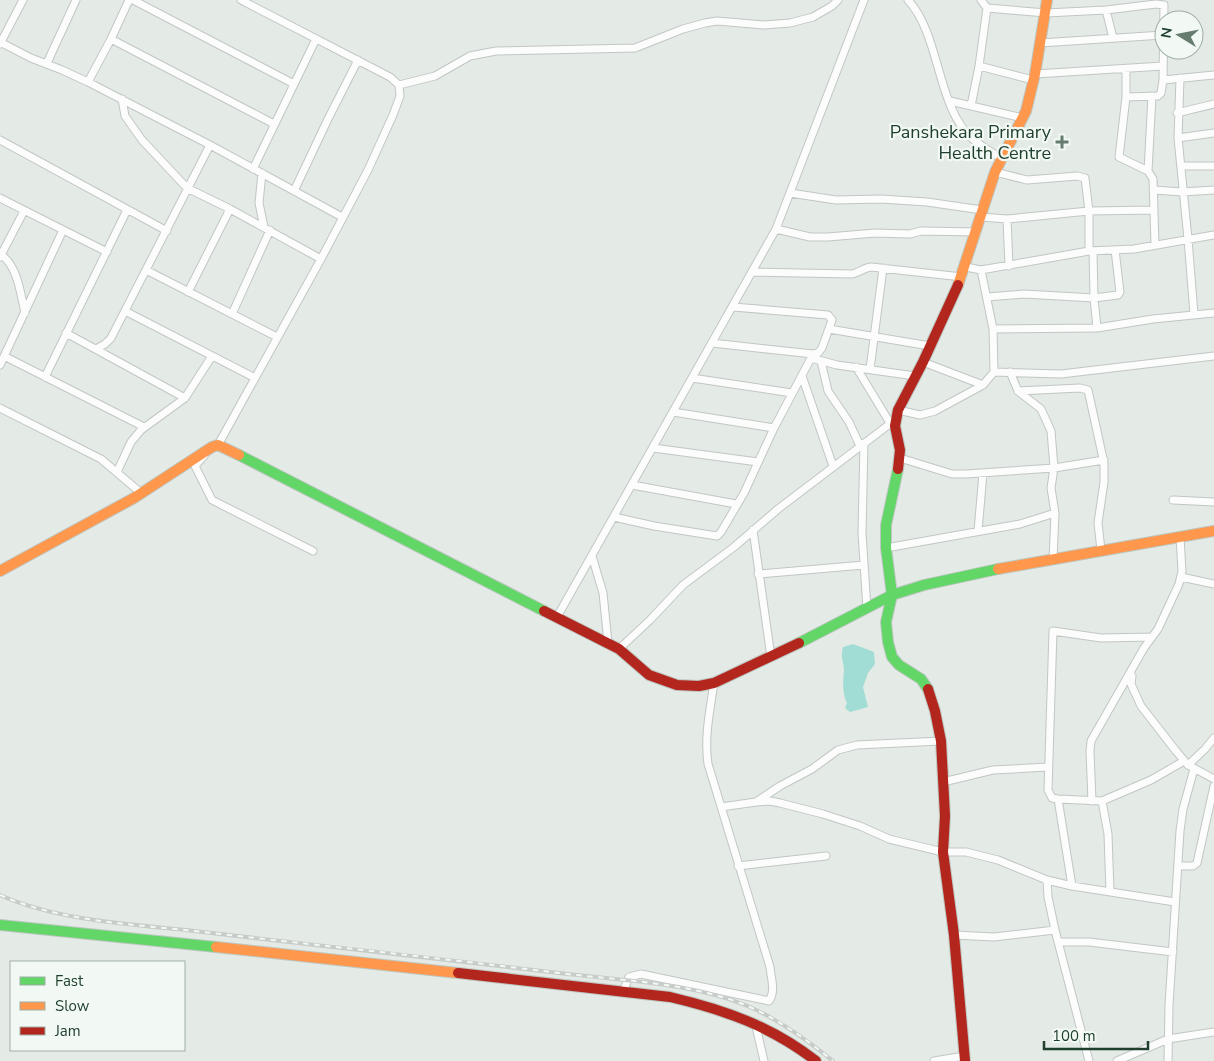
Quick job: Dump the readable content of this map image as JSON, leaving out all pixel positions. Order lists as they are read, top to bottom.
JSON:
{
  "places": {
    "health": ["Panshekara Primary Health Centre"]
  },
  "legend": ["Fast", "Slow", "Jam"],
  "scale_bar": "100 m",
  "north": "left"
}
